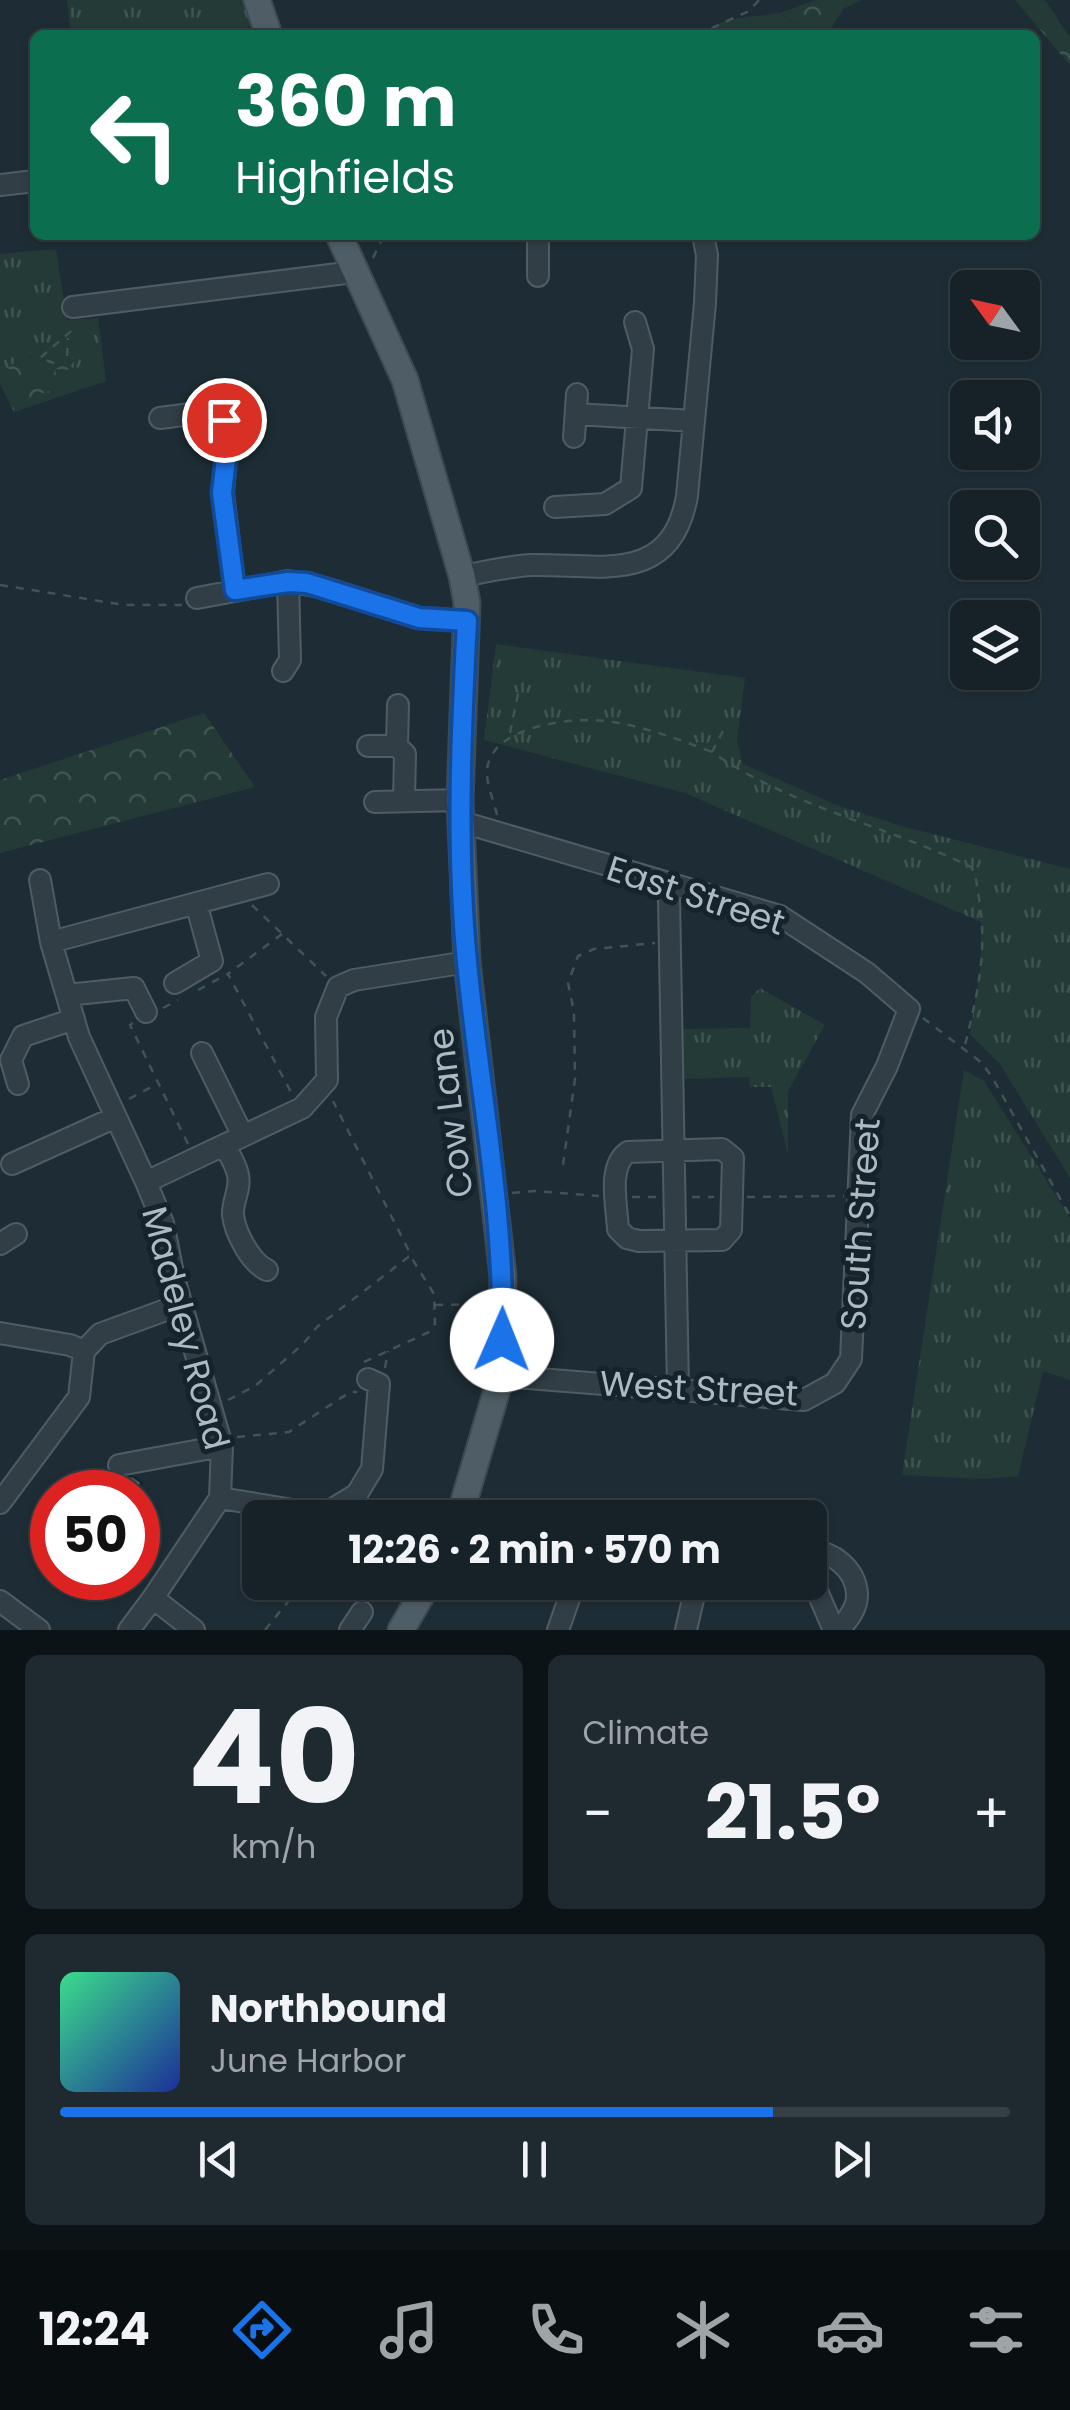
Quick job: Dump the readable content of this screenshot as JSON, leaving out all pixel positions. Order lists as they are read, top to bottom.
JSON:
{
  "streets": {
    "main road": ["Cow Lane"],
    "street": [
      "East Street",
      "South Street",
      "Madeley Road",
      "West Street"
    ]
  },
  "crossings": [
    ["East Street", "Cow Lane"],
    ["East Street", "South Street"],
    ["Cow Lane", "West Street"],
    ["South Street", "West Street"]
  ],
  "north": "top left",
  "page": {
    "turn": ["360 m", "Highfields"],
    "limit": "50",
    "trip": "12:26 · 2 min · 570 m",
    "tile": [
      ["40", "km/h"],
      "Climate"
    ],
    "heat": ["−", "21.5°", "+"],
    "song": ["Northbound", "June Harbor"],
    "tabs": "12:24"
  }
}
